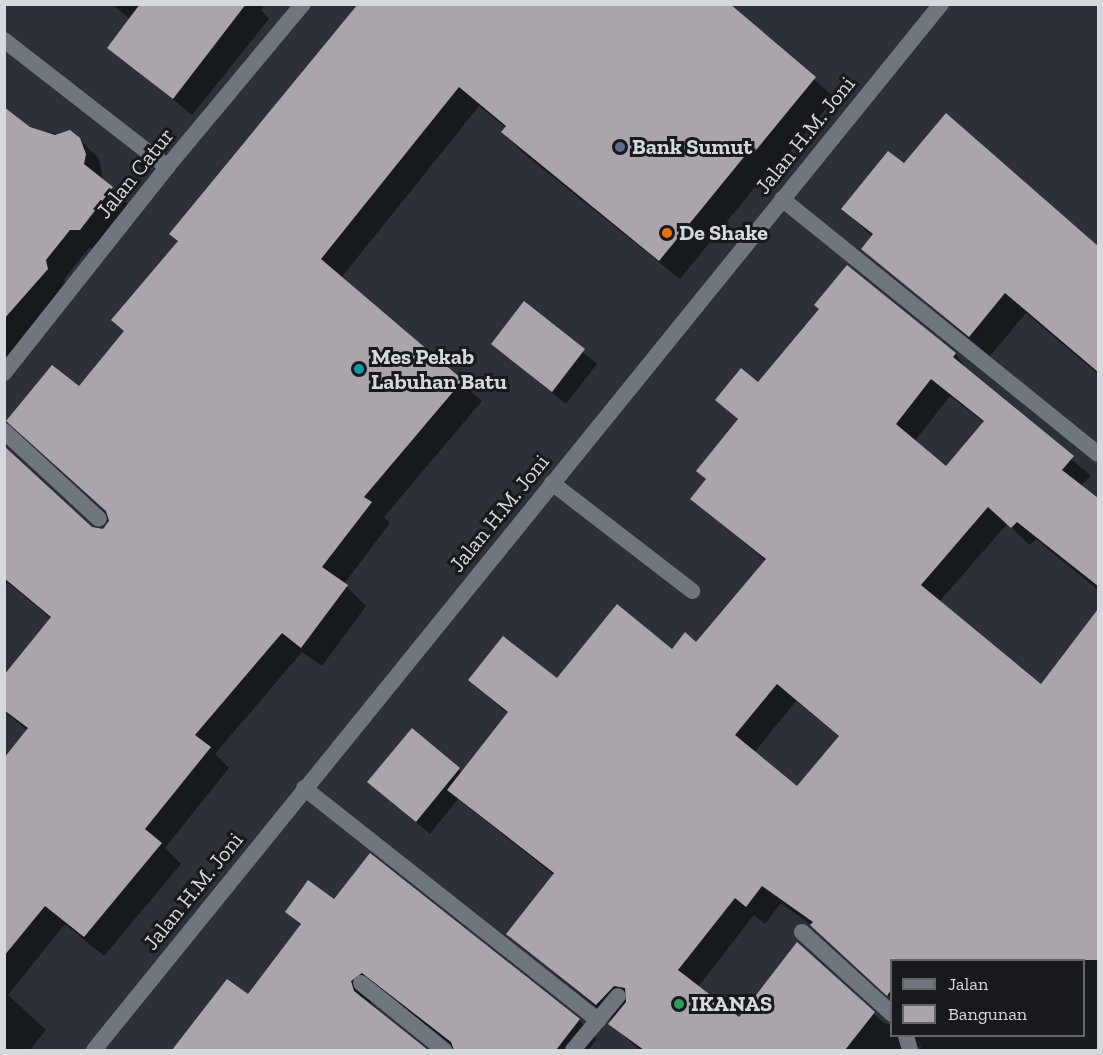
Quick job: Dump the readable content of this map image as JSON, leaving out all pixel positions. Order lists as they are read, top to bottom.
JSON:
{
  "streets": {
    "street": ["Jalan H.M. Joni", "Jalan Catur"]
  },
  "places": [
    "Bank Sumut",
    "De Shake",
    "Mes Pekab Labuhan Batu",
    "IKANAS"
  ],
  "legend": ["Jalan", "Bangunan"]
}
